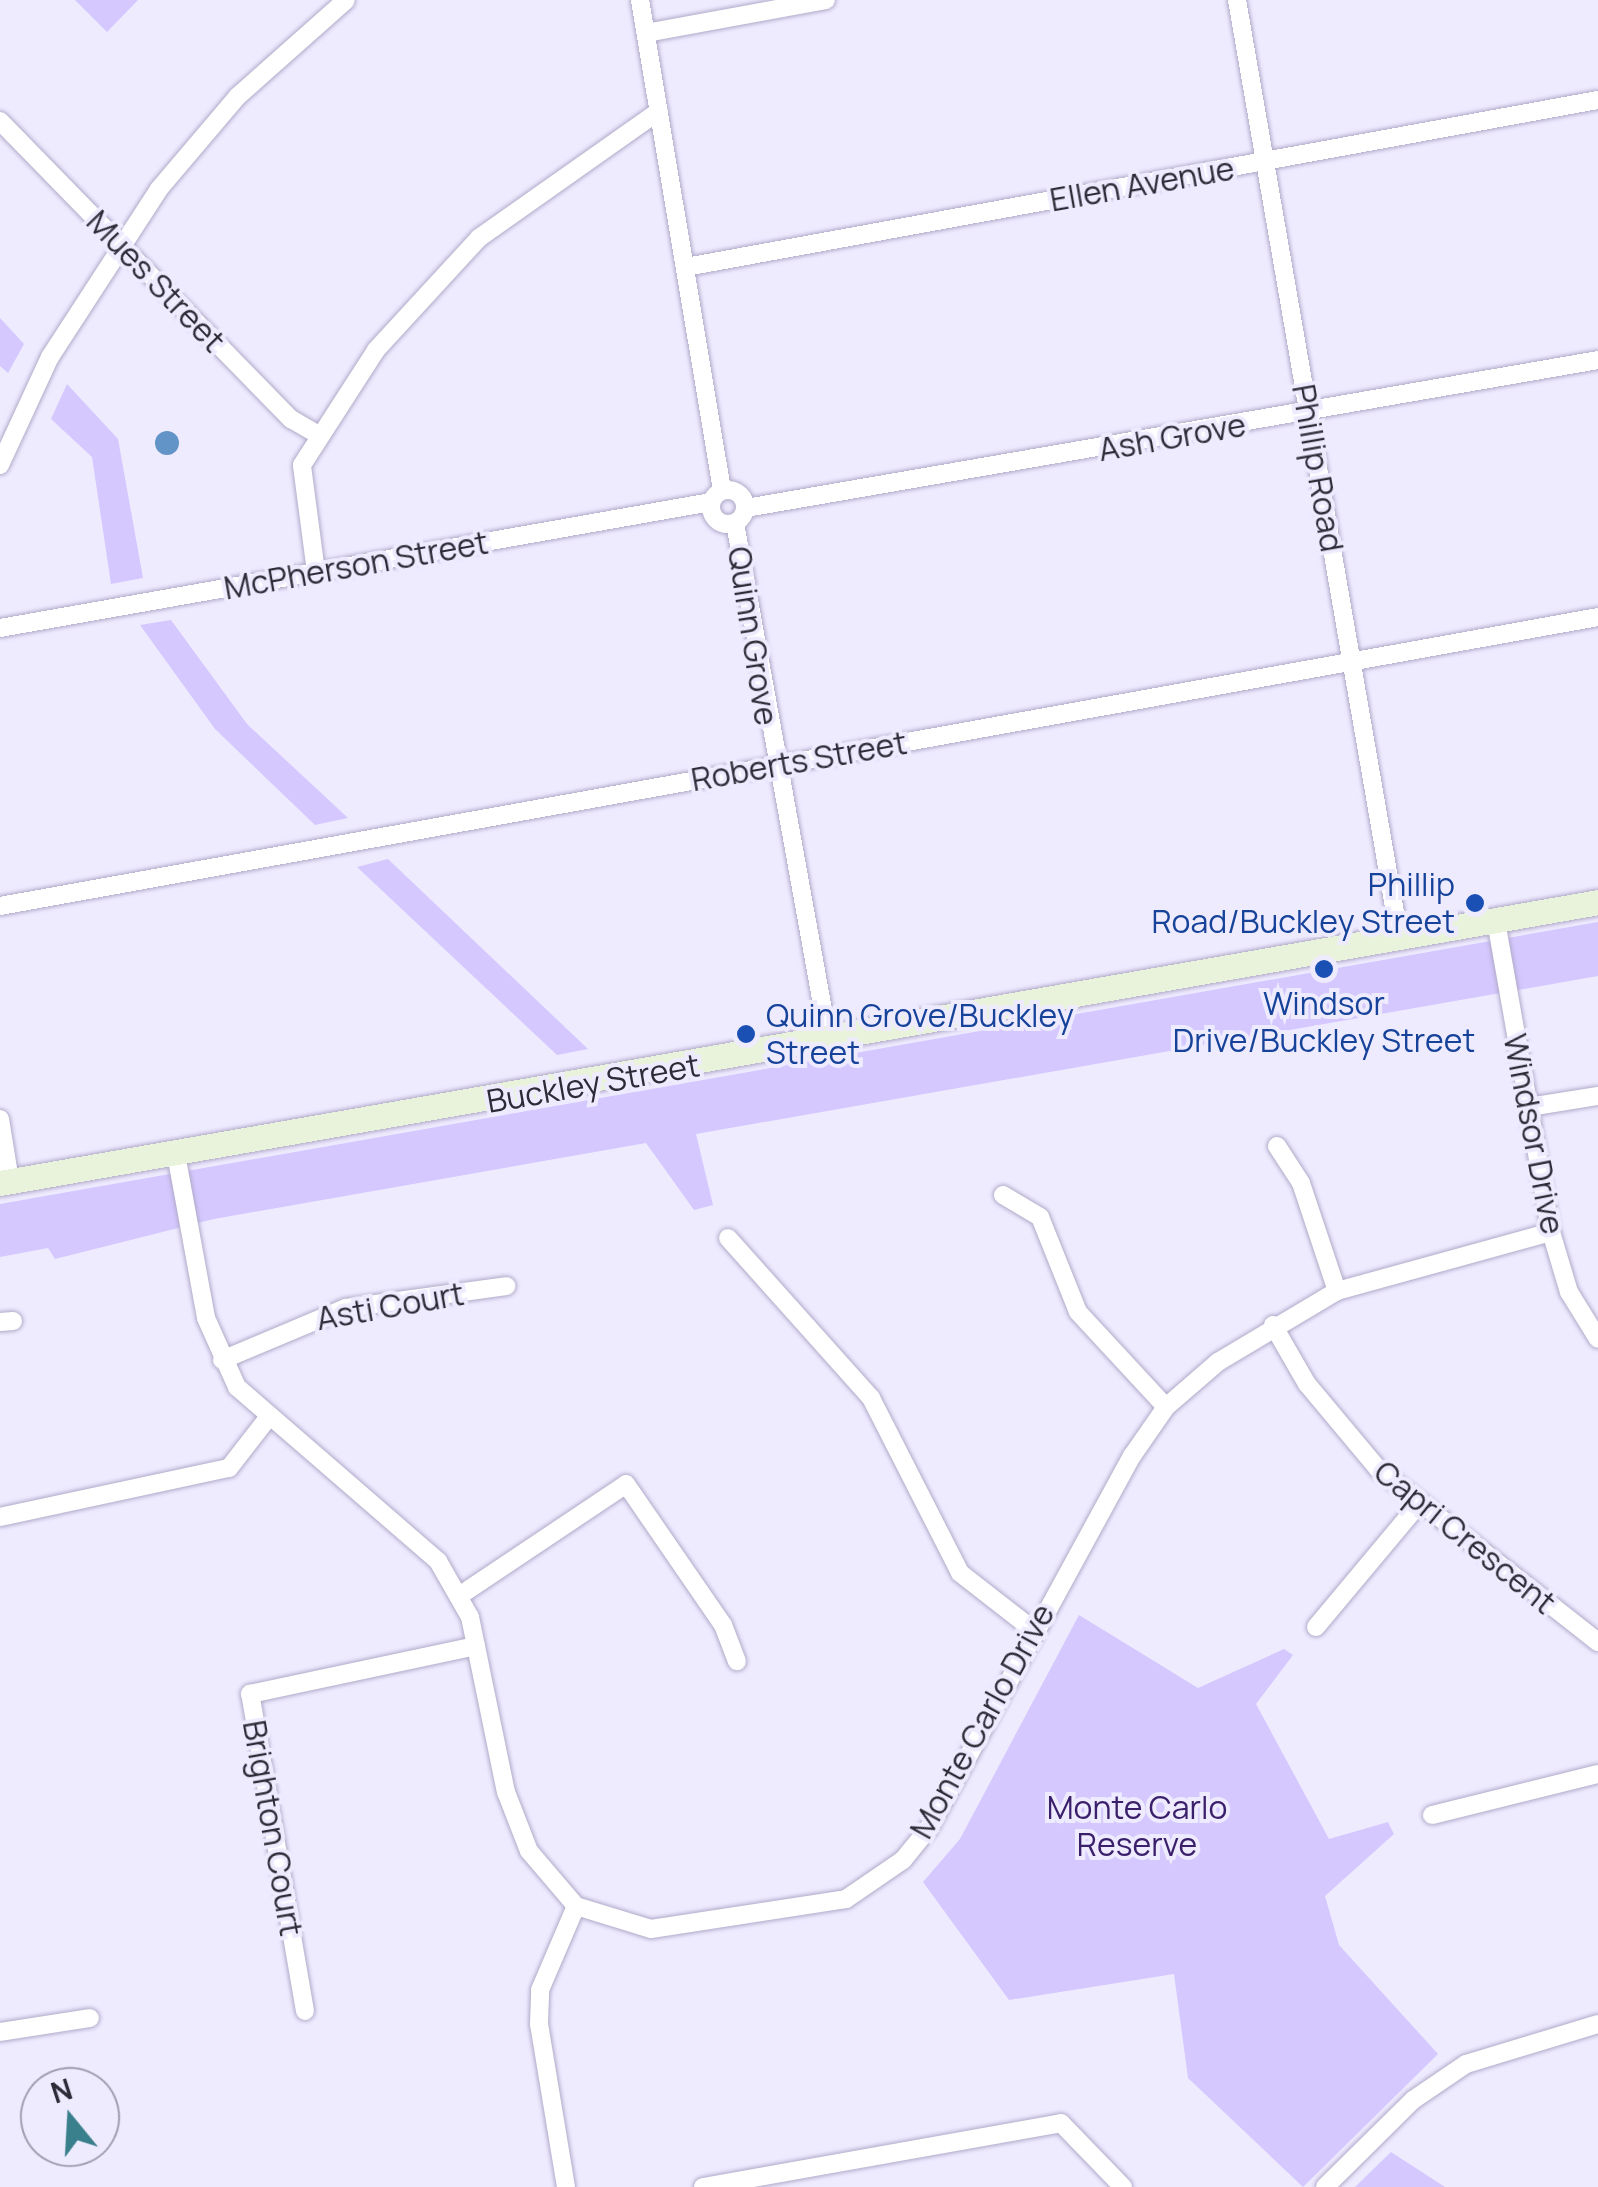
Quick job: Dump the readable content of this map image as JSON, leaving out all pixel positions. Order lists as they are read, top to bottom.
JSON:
{
  "streets": {
    "main road": ["Buckley Street"],
    "street": [
      "Ellen Avenue",
      "Mues Street",
      "Ash Grove",
      "Phillip Road",
      "McPherson Street",
      "Quinn Grove",
      "Roberts Street",
      "Windsor Drive",
      "Asti Court",
      "Capri Crescent",
      "Monte Carlo Drive",
      "Brighton Court"
    ]
  },
  "crossings": [
    ["Ellen Avenue", "Phillip Road"],
    ["Ash Grove", "Phillip Road"],
    ["Ash Grove", "Quinn Grove"],
    ["Phillip Road", "Roberts Street"],
    ["Phillip Road", "Buckley Street"],
    ["Quinn Grove", "Roberts Street"],
    ["Quinn Grove", "Buckley Street"],
    ["Buckley Street", "Windsor Drive"],
    ["Windsor Drive", "Monte Carlo Drive"],
    ["Capri Crescent", "Monte Carlo Drive"]
  ],
  "parks": ["Monte Carlo Reserve"],
  "places": ["Phillip Road/Buckley Street", "Windsor Drive/Buckley Street", "Quinn Grove/Buckley Street"],
  "north": "top"
}
